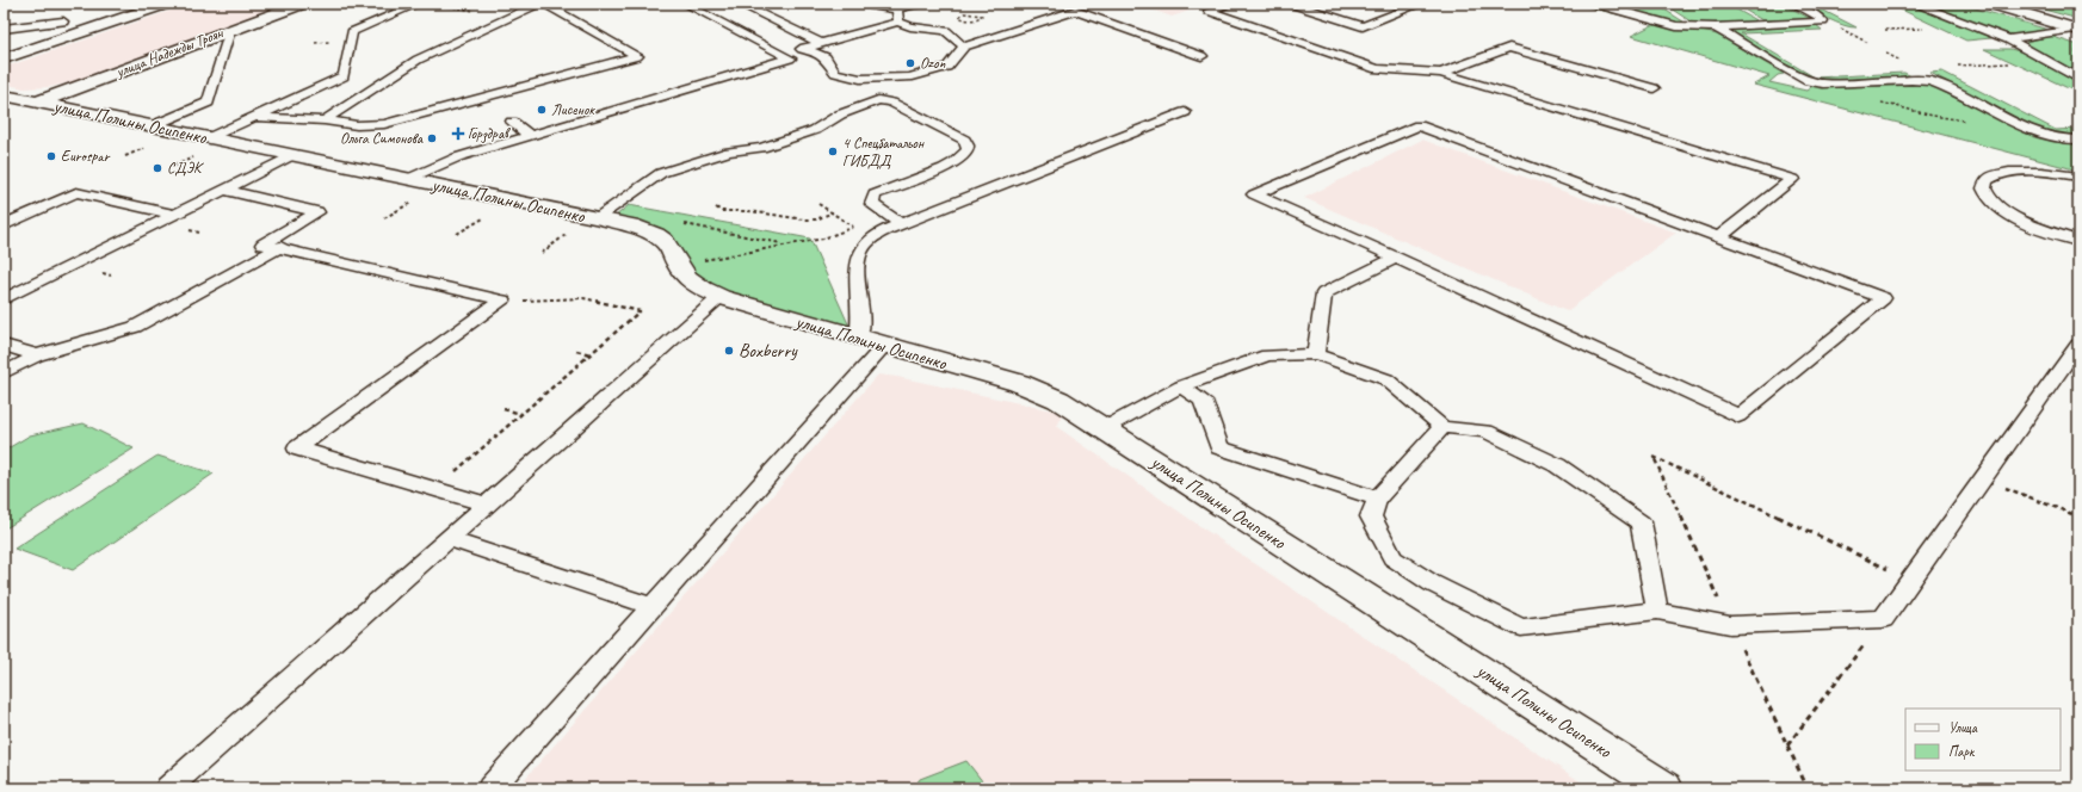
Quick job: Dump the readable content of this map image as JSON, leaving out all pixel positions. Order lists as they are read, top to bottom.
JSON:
{
  "streets": {
    "street": ["улица Надежды Троян", "улица Полины Осипенко"]
  },
  "crossings": [
    ["улица Надежды Троян", "улица Полины Осипенко"]
  ],
  "places": {
    "other": [
      "Ozon",
      "Лисенок",
      "Ольга Симонова",
      "4 Спецбатальон ГИБДД",
      "Eurospar",
      "СДЭК",
      "Boxberry"
    ],
    "health": ["Горздрав"]
  },
  "legend": ["Улица", "Парк"]
}
